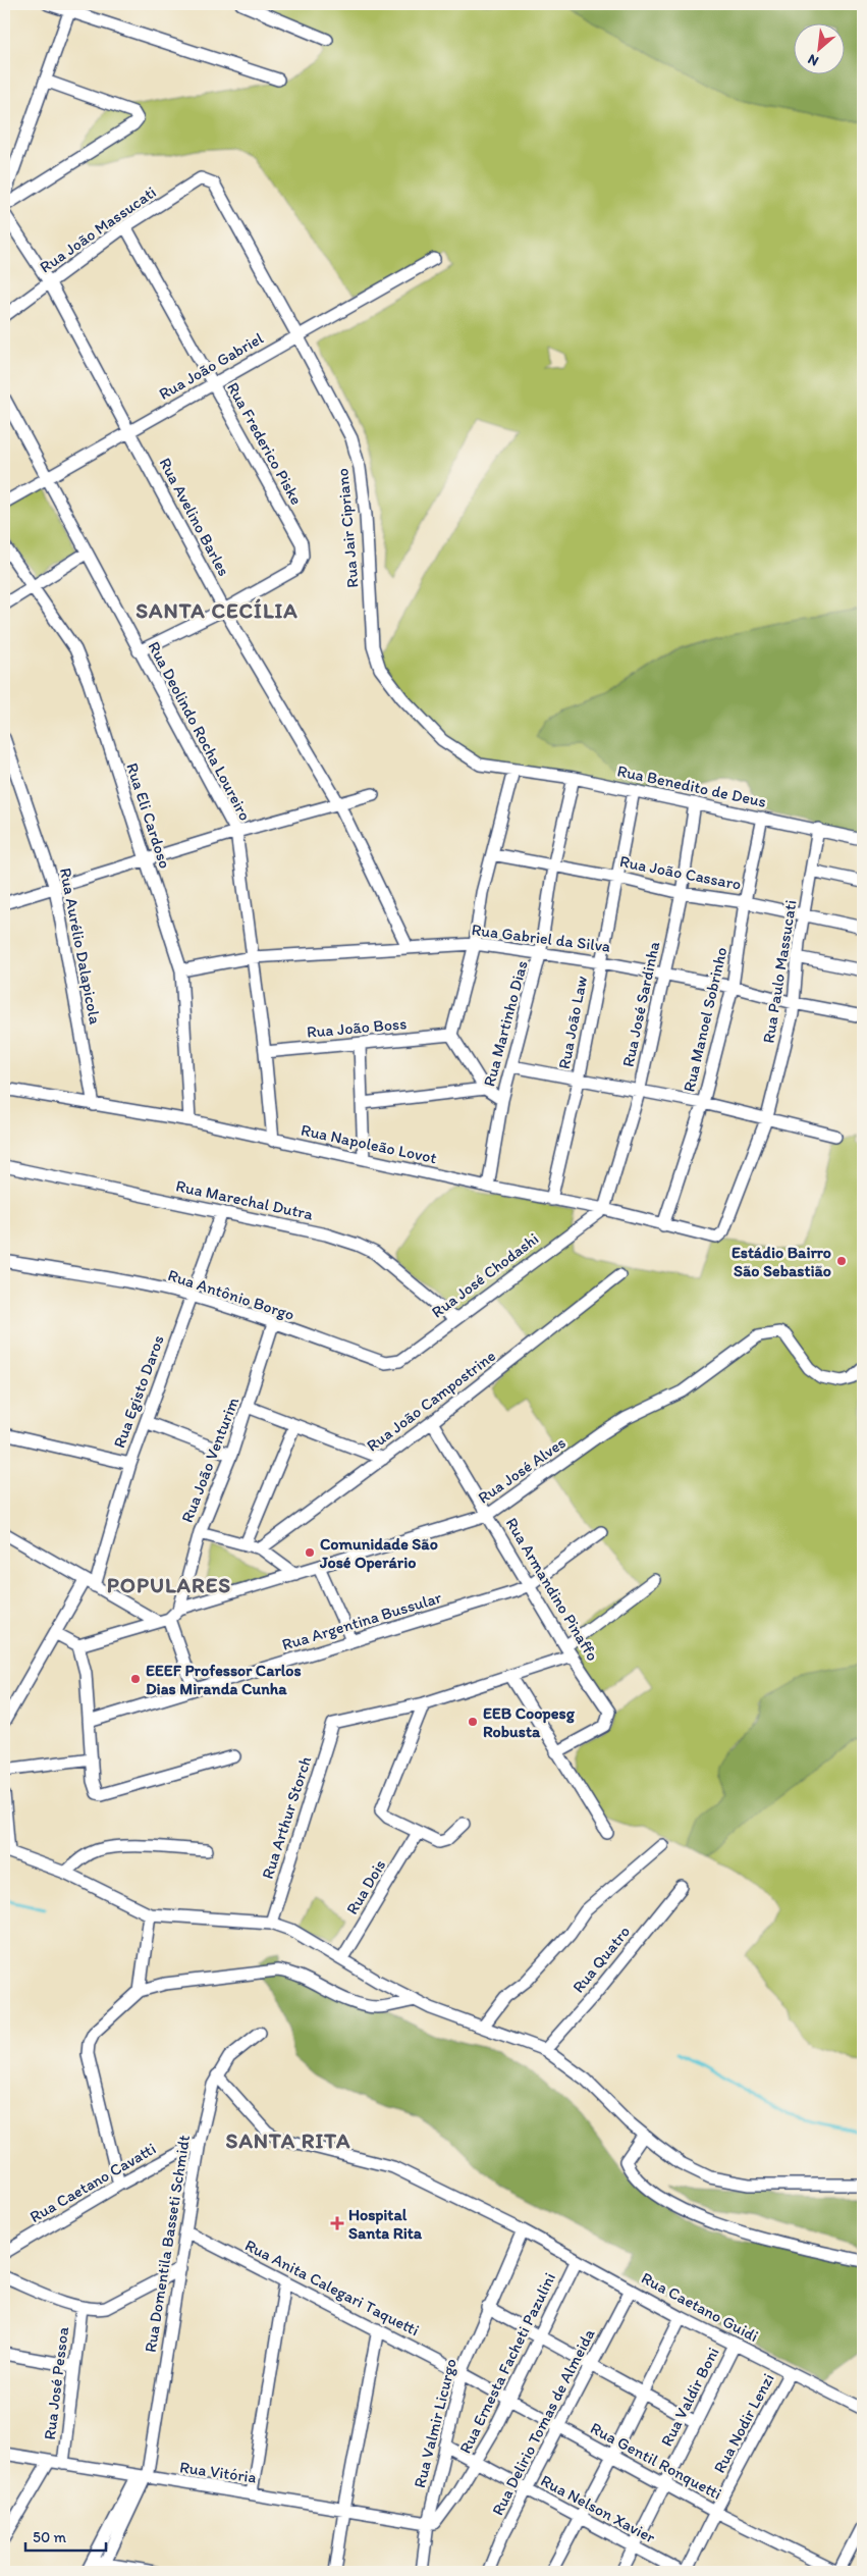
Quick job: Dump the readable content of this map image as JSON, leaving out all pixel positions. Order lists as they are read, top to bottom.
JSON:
{
  "streets": {
    "street": [
      "Rua João Massucati",
      "Rua João Gabriel",
      "Rua Frederico Piske",
      "Rua Avelino Barles",
      "Rua Jair Cipriano",
      "Rua Deolindo Rocha Loureiro",
      "Rua Benedito de Deus",
      "Rua Eli Cardoso",
      "Rua João Cassaro",
      "Rua Gabriel da Silva",
      "Rua Aurélio Dalapicola",
      "Rua Paulo Massucati",
      "Rua José Sardinha",
      "Rua Manoel Sobrinho",
      "Rua João Law",
      "Rua Martinho Dias",
      "Rua João Boss",
      "Rua Napoleão Lovot",
      "Rua Marechal Dutra",
      "Rua José Chodashi",
      "Rua Antônio Borgo",
      "Rua Egisto Daros",
      "Rua João Campostrine",
      "Rua João Venturim",
      "Rua José Alves",
      "Rua Armandino Pinaffo",
      "Rua Argentina Bussular",
      "Rua Arthur Storch",
      "Rua Dois",
      "Rua Quatro",
      "Rua Caetano Cavatti",
      "Rua Domentila Basseti Schmidt",
      "Rua Anita Calegari Taquetti",
      "Rua Caetano Guidi",
      "Rua Ernesta Facheti Pazulini",
      "Rua José Pessoa",
      "Rua Valdir Boni",
      "Rua Delirio Tomas de Almeida",
      "Rua Valmir Licurgo",
      "Rua Nodir Lenzi",
      "Rua Gentil Ronquetti",
      "Rua Vitória",
      "Rua Nelson Xavier"
    ]
  },
  "crossings": [
    ["Rua João Massucati", "Rua Frederico Piske"],
    ["Rua João Massucati", "Rua Avelino Barles"],
    ["Rua João Massucati", "Rua Jair Cipriano"],
    ["Rua João Gabriel", "Rua Frederico Piske"],
    ["Rua João Gabriel", "Rua Avelino Barles"],
    ["Rua João Gabriel", "Rua Jair Cipriano"],
    ["Rua João Gabriel", "Rua Deolindo Rocha Loureiro"],
    ["Rua Frederico Piske", "Rua Avelino Barles"],
    ["Rua Avelino Barles", "Rua Gabriel da Silva"],
    ["Rua Jair Cipriano", "Rua Benedito de Deus"],
    ["Rua Deolindo Rocha Loureiro", "Rua Gabriel da Silva"],
    ["Rua Deolindo Rocha Loureiro", "Rua João Boss"],
    ["Rua Deolindo Rocha Loureiro", "Rua Napoleão Lovot"],
    ["Rua Benedito de Deus", "Rua Paulo Massucati"],
    ["Rua Benedito de Deus", "Rua José Sardinha"],
    ["Rua Benedito de Deus", "Rua Manoel Sobrinho"],
    ["Rua Benedito de Deus", "Rua João Law"],
    ["Rua Benedito de Deus", "Rua Martinho Dias"],
    ["Rua Eli Cardoso", "Rua Gabriel da Silva"],
    ["Rua Eli Cardoso", "Rua Napoleão Lovot"],
    ["Rua João Cassaro", "Rua Paulo Massucati"],
    ["Rua João Cassaro", "Rua José Sardinha"],
    ["Rua João Cassaro", "Rua Manoel Sobrinho"],
    ["Rua João Cassaro", "Rua João Law"],
    ["Rua João Cassaro", "Rua Martinho Dias"],
    ["Rua Gabriel da Silva", "Rua Paulo Massucati"],
    ["Rua Gabriel da Silva", "Rua José Sardinha"],
    ["Rua Gabriel da Silva", "Rua Manoel Sobrinho"],
    ["Rua Gabriel da Silva", "Rua João Law"],
    ["Rua Gabriel da Silva", "Rua Martinho Dias"],
    ["Rua Aurélio Dalapicola", "Rua Napoleão Lovot"],
    ["Rua Paulo Massucati", "Rua Napoleão Lovot"],
    ["Rua José Sardinha", "Rua Napoleão Lovot"],
    ["Rua José Sardinha", "Rua José Chodashi"],
    ["Rua Manoel Sobrinho", "Rua Napoleão Lovot"],
    ["Rua João Law", "Rua Napoleão Lovot"],
    ["Rua Martinho Dias", "Rua Napoleão Lovot"],
    ["Rua Napoleão Lovot", "Rua José Chodashi"],
    ["Rua Marechal Dutra", "Rua José Chodashi"],
    ["Rua Marechal Dutra", "Rua Egisto Daros"],
    ["Rua José Chodashi", "Rua Antônio Borgo"],
    ["Rua Antônio Borgo", "Rua Egisto Daros"],
    ["Rua Antônio Borgo", "Rua João Venturim"],
    ["Rua João Campostrine", "Rua Armandino Pinaffo"],
    ["Rua João Venturim", "Rua José Alves"],
    ["Rua José Alves", "Rua Armandino Pinaffo"],
    ["Rua Armandino Pinaffo", "Rua Argentina Bussular"],
    ["Rua Caetano Cavatti", "Rua Domentila Basseti Schmidt"],
    ["Rua Domentila Basseti Schmidt", "Rua Anita Calegari Taquetti"],
    ["Rua Domentila Basseti Schmidt", "Rua Caetano Guidi"],
    ["Rua Domentila Basseti Schmidt", "Rua Vitória"],
    ["Rua Anita Calegari Taquetti", "Rua Valmir Licurgo"],
    ["Rua Anita Calegari Taquetti", "Rua Gentil Ronquetti"],
    ["Rua Caetano Guidi", "Rua Ernesta Facheti Pazulini"],
    ["Rua Caetano Guidi", "Rua Valdir Boni"],
    ["Rua Caetano Guidi", "Rua Delirio Tomas de Almeida"],
    ["Rua Caetano Guidi", "Rua Valmir Licurgo"],
    ["Rua Caetano Guidi", "Rua Nodir Lenzi"],
    ["Rua Ernesta Facheti Pazulini", "Rua Valmir Licurgo"],
    ["Rua Ernesta Facheti Pazulini", "Rua Gentil Ronquetti"],
    ["Rua Ernesta Facheti Pazulini", "Rua Vitória"],
    ["Rua Ernesta Facheti Pazulini", "Rua Nelson Xavier"],
    ["Rua José Pessoa", "Rua Vitória"],
    ["Rua Valdir Boni", "Rua Gentil Ronquetti"],
    ["Rua Valdir Boni", "Rua Nelson Xavier"],
    ["Rua Delirio Tomas de Almeida", "Rua Gentil Ronquetti"],
    ["Rua Delirio Tomas de Almeida", "Rua Nelson Xavier"],
    ["Rua Valmir Licurgo", "Rua Gentil Ronquetti"],
    ["Rua Valmir Licurgo", "Rua Vitória"],
    ["Rua Valmir Licurgo", "Rua Nelson Xavier"],
    ["Rua Nodir Lenzi", "Rua Gentil Ronquetti"]
  ],
  "districts": ["SANTA CECÍLIA", "POPULARES", "SANTA RITA"],
  "places": {
    "other": [
      "Estádio Bairro São Sebastião",
      "Comunidade São José Operário",
      "EEEF Professor Carlos Dias Miranda Cunha",
      "EEB Coopesg Robusta"
    ],
    "health": ["Hospital Santa Rita"]
  },
  "scale_bar": "50 m",
  "north": "bottom left"
}
